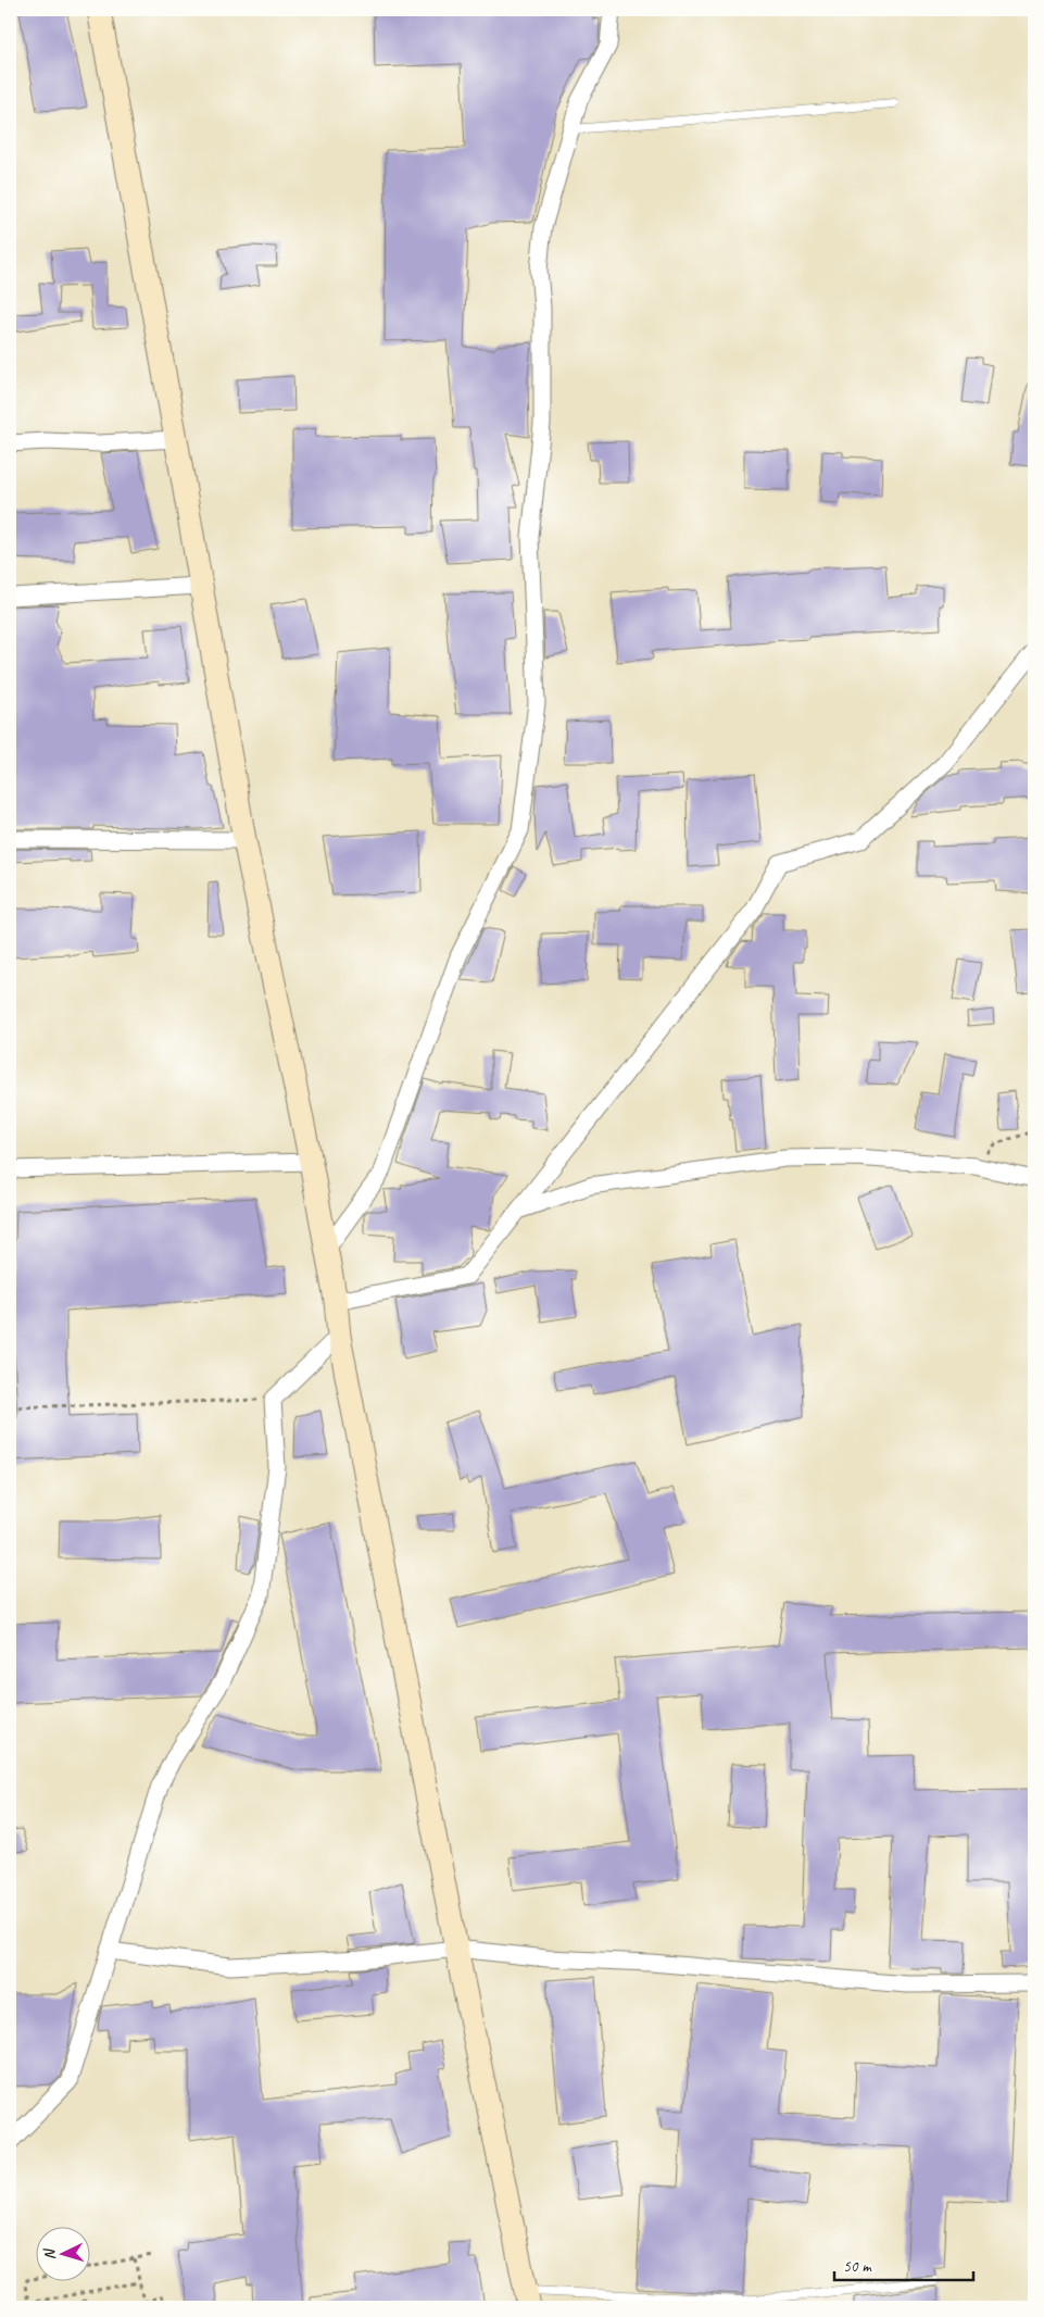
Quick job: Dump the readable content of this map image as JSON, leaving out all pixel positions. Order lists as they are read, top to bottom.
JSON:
{
  "scale_bar": "50 m",
  "north": "left"
}
